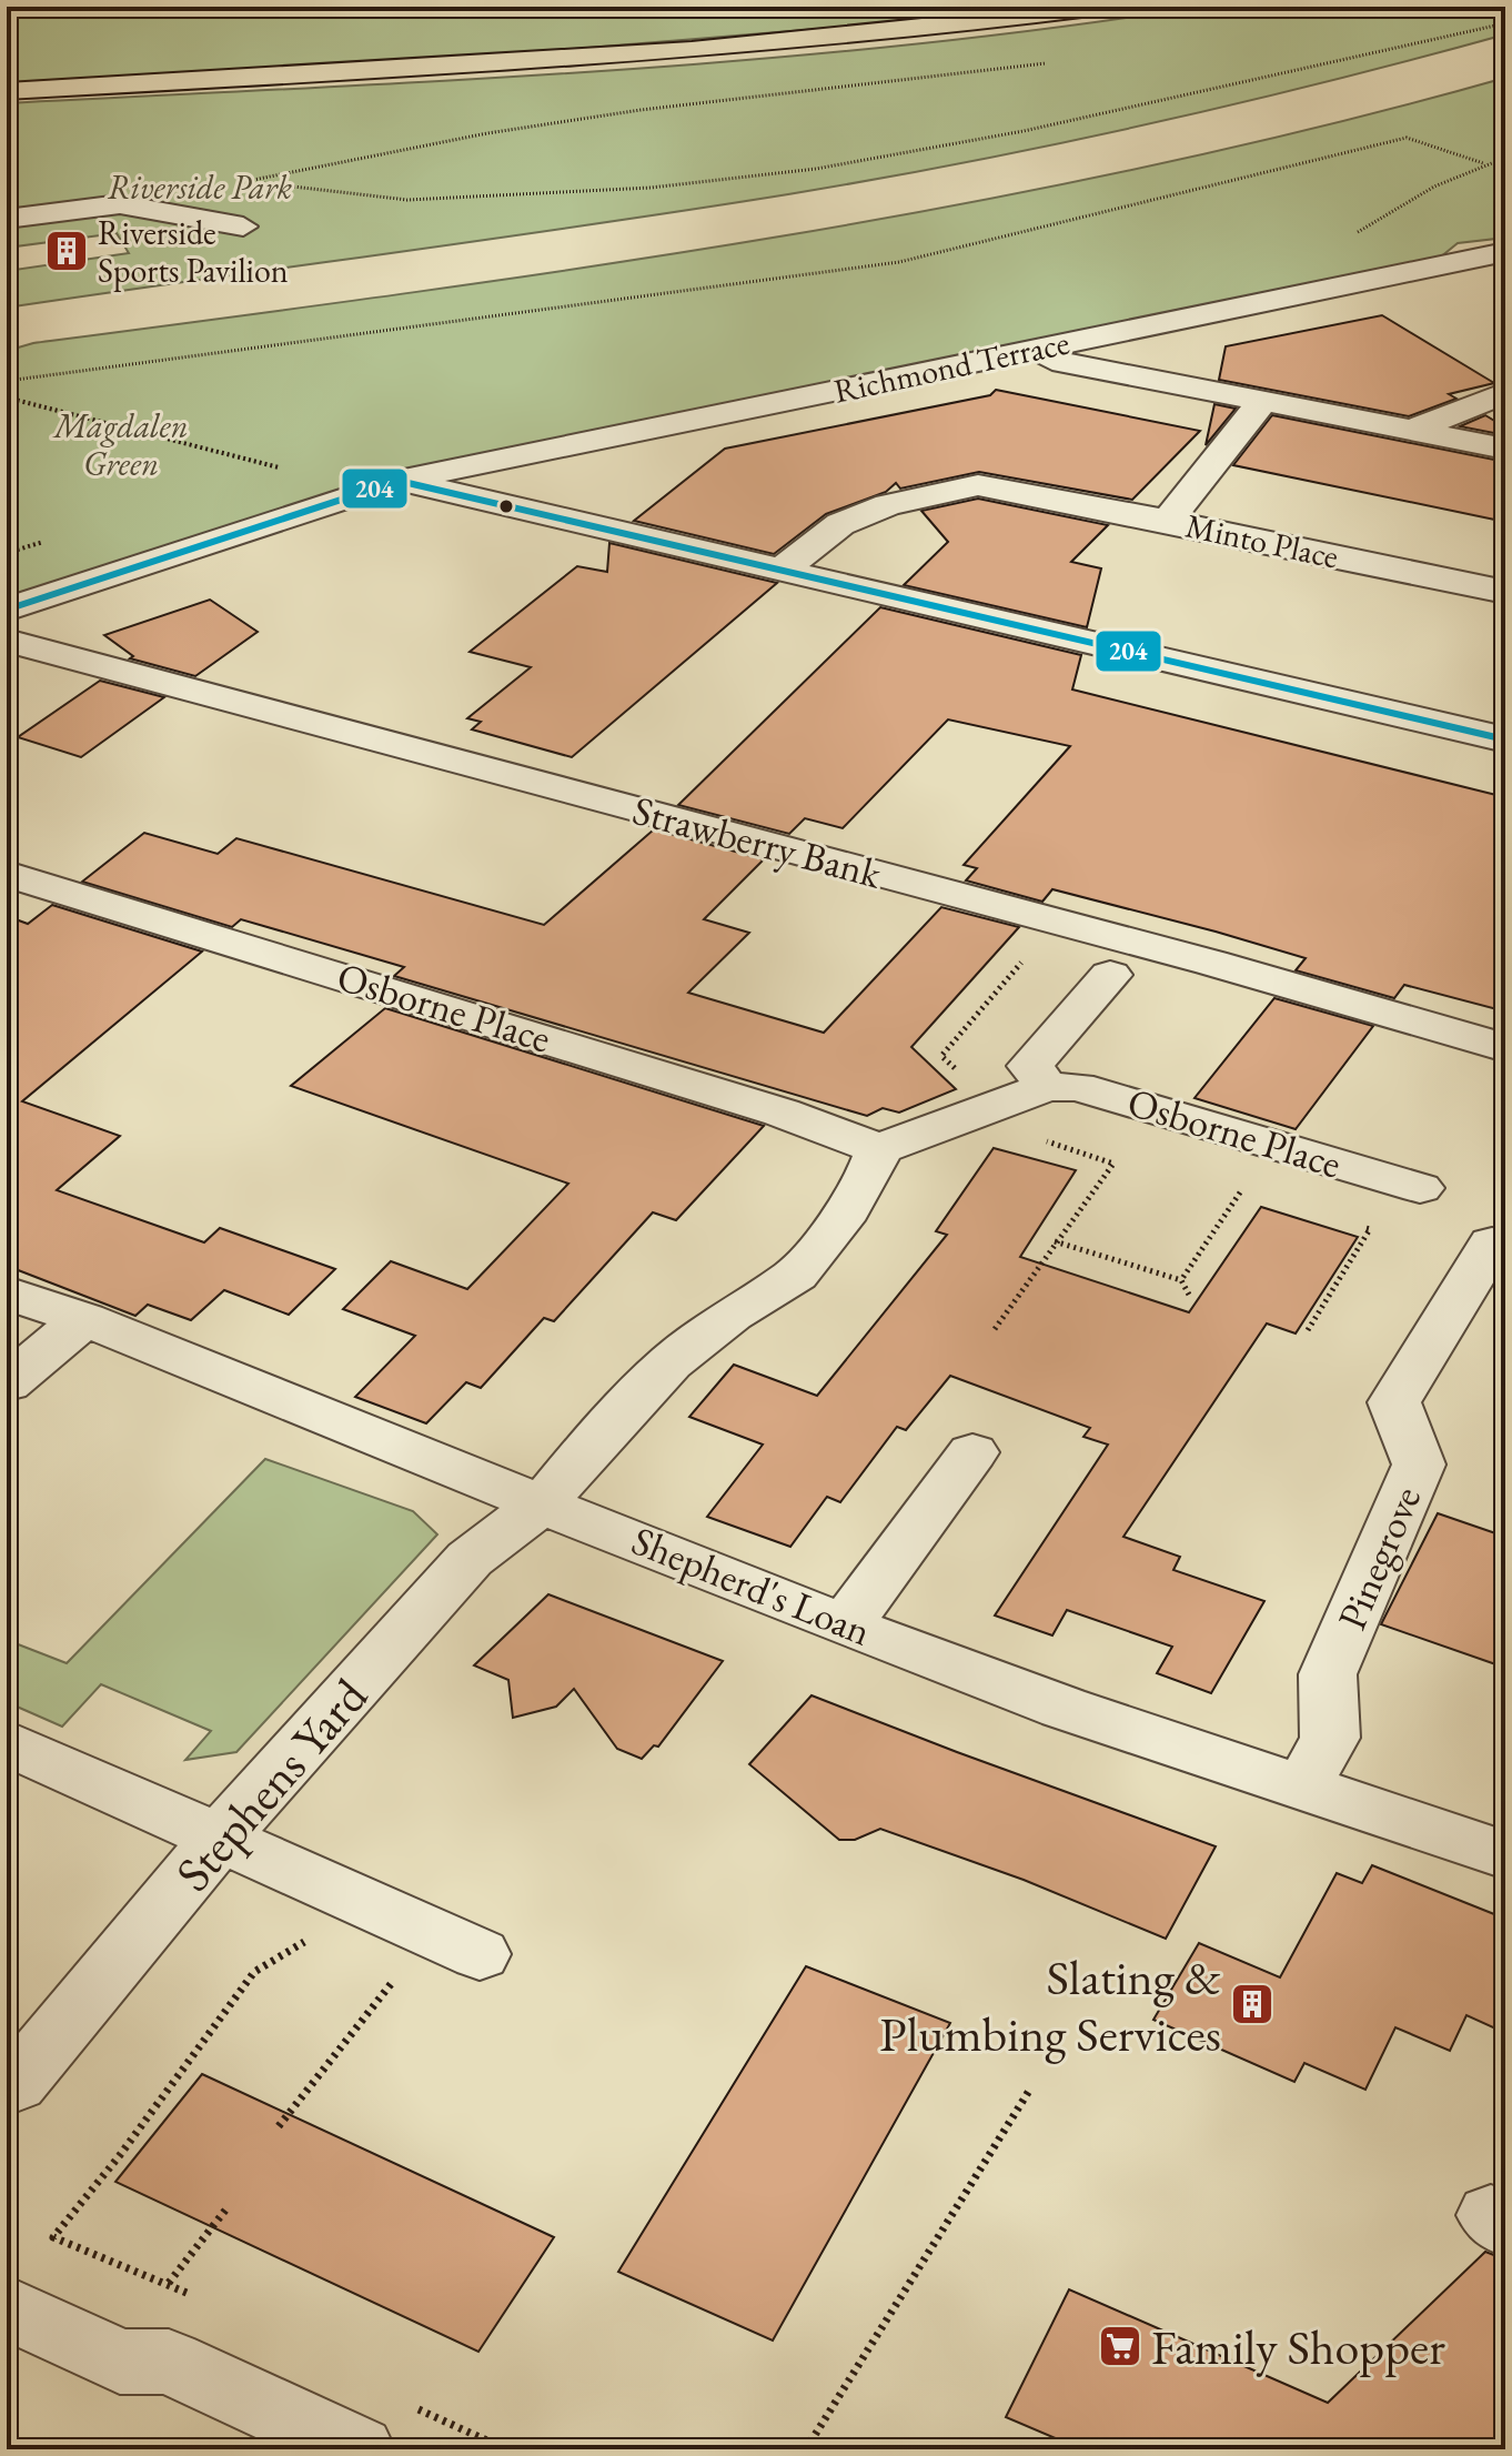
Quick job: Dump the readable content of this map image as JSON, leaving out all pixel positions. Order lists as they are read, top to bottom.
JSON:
{
  "streets": {
    "street": [
      "Richmond Terrace",
      "Minto Place",
      "Strawberry Bank",
      "Osborne Place",
      "Pinegrove",
      "Shepherd's Loan",
      "Stephens Yard"
    ]
  },
  "crossings": [
    ["Pinegrove", "Shepherd's Loan"],
    ["Shepherd's Loan", "Stephens Yard"]
  ],
  "parks": ["Riverside Park", "Magdalen Green"],
  "places": {
    "building": ["Riverside Sports Pavilion", "Slating & Plumbing Services"],
    "supermarket": ["Family Shopper"]
  },
  "lines": ["transit line 204"]
}
